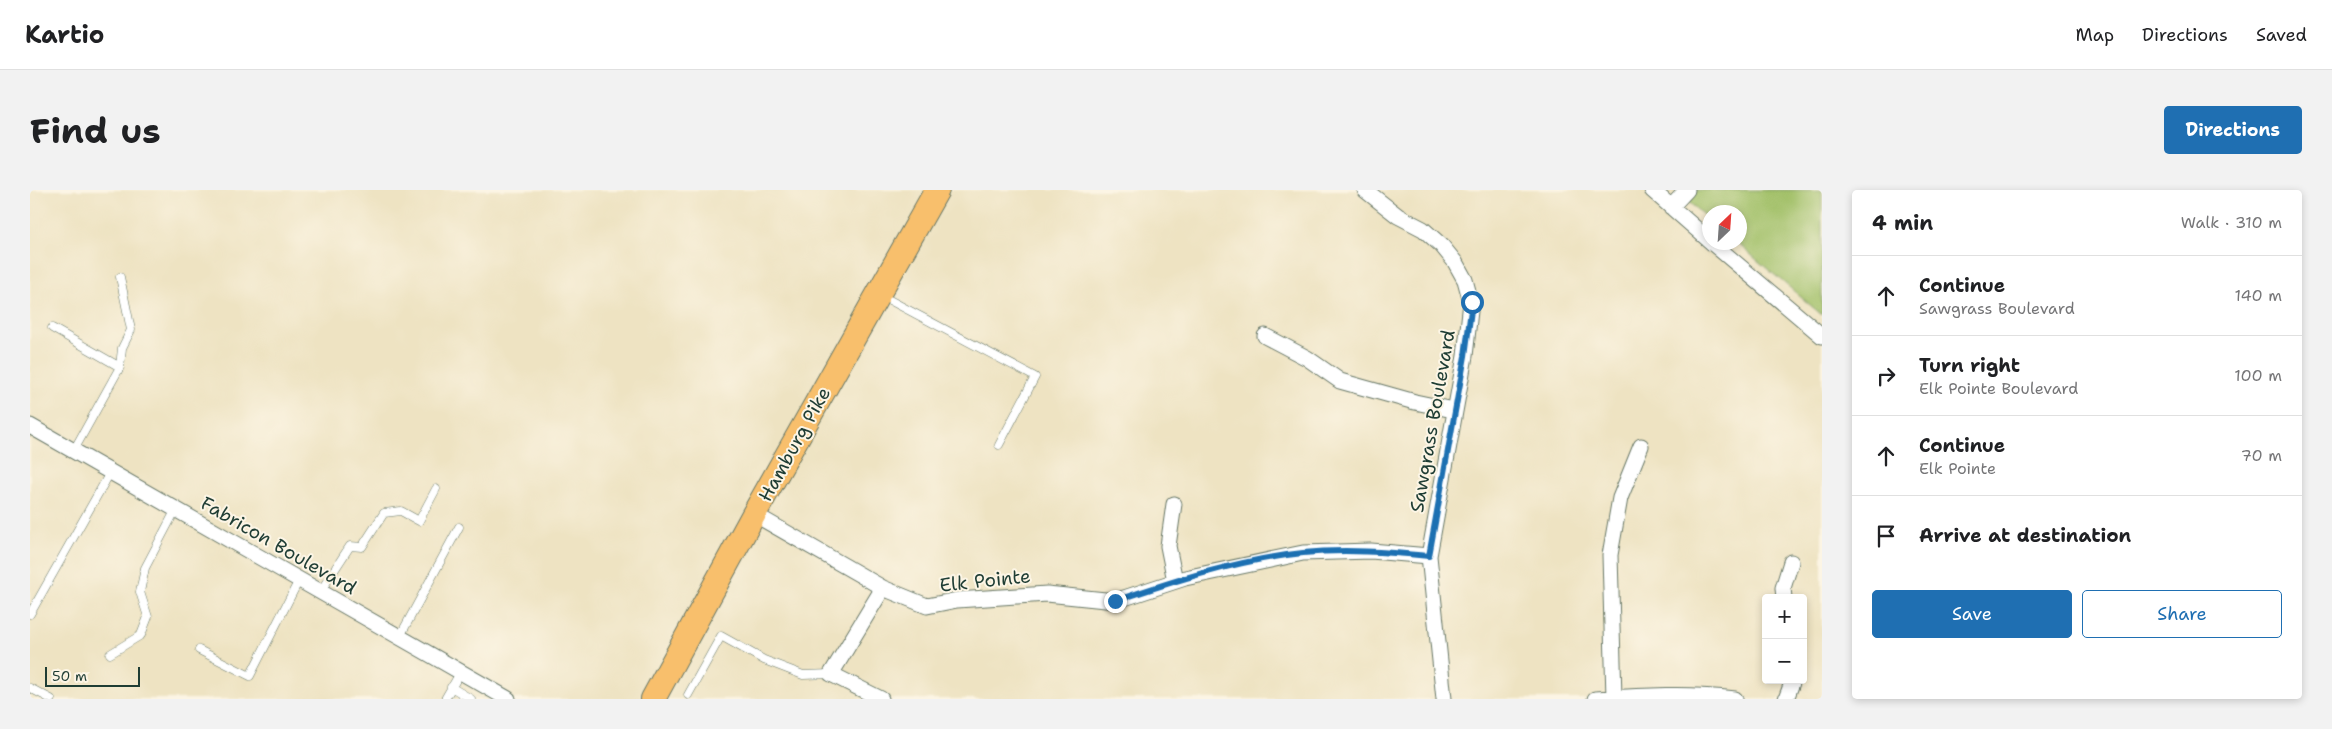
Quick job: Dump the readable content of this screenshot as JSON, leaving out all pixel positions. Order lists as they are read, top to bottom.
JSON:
{
  "streets": {
    "main road": ["Hamburg Pike"],
    "street": ["Sawgrass Boulevard", "Fabricon Boulevard", "Elk Pointe"]
  },
  "crossings": [
    ["Sawgrass Boulevard", "Elk Pointe"],
    ["Hamburg Pike", "Elk Pointe"]
  ],
  "scale_bar": "50 m",
  "north": "top right",
  "page": {
    "header": "Kartio",
    "nav": ["Map", "Directions", "Saved"],
    "buttons": [
      "Directions",
      ["Save", "Share"]
    ],
    "title": "Find us",
    "heading": ["4 min", "Walk · 310 m"],
    "list": [
      ["Continue", "Sawgrass Boulevard", "140 m"],
      ["Turn right", "Elk Pointe Boulevard", "100 m"],
      ["Continue", "Elk Pointe", "70 m"],
      "Arrive at destination"
    ],
    "map_buttons": ["+", "−"],
    "scale": "50 m"
  }
}
